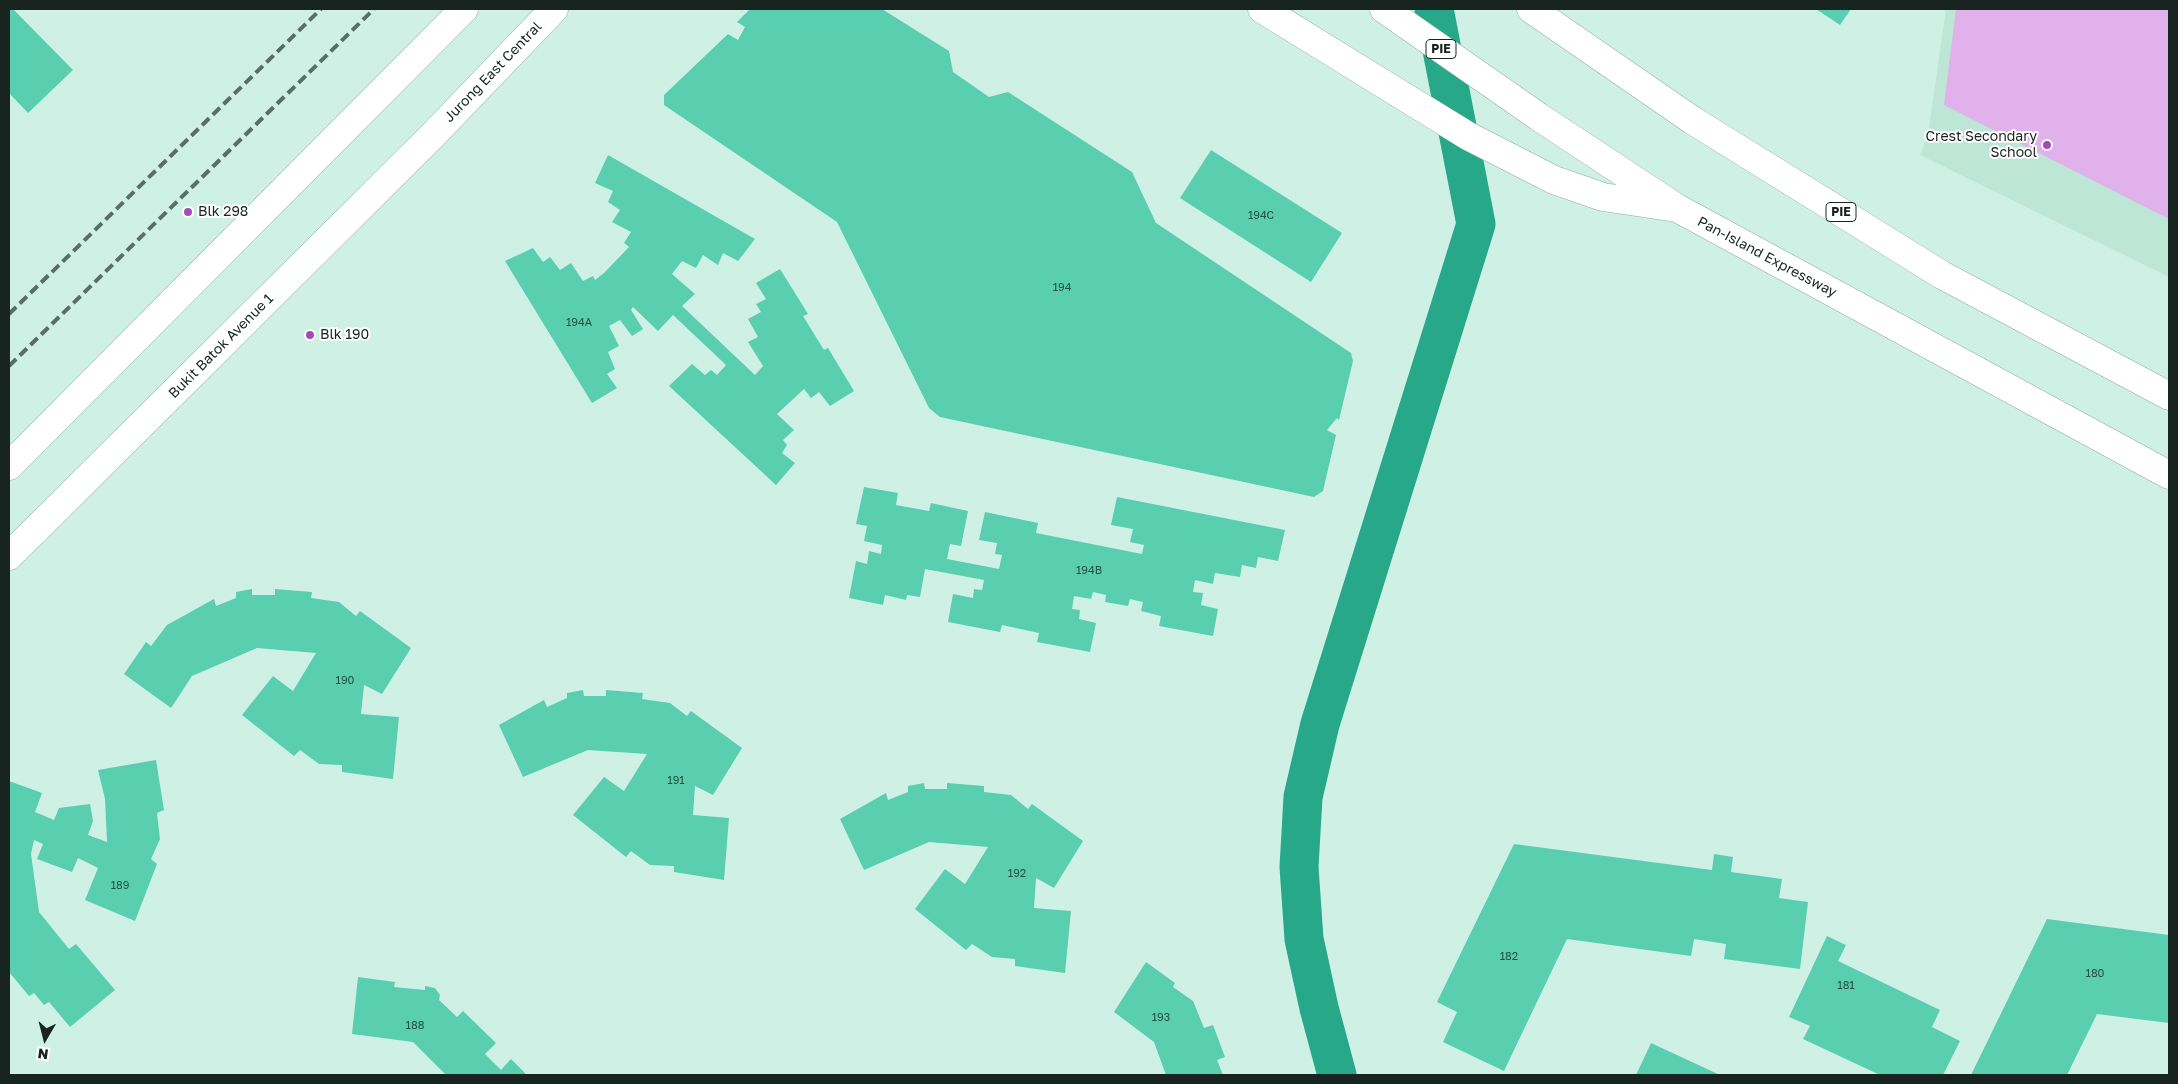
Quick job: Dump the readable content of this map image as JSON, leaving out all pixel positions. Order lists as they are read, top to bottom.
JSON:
{
  "streets": {
    "main road": [
      "PIE",
      "Jurong East Central",
      "Pan-Island Expressway",
      "Bukit Batok Avenue 1"
    ]
  },
  "crossings": [
    ["Jurong East Central", "Bukit Batok Avenue 1"]
  ],
  "places": ["Crest Secondary School", "Blk 298", "Blk 190"],
  "house_numbers": [
    "194C",
    "194",
    "194A",
    "194B",
    "190",
    "191",
    "192",
    "189",
    "182",
    "180",
    "181",
    "193",
    "188"
  ],
  "north": "bottom"
}
